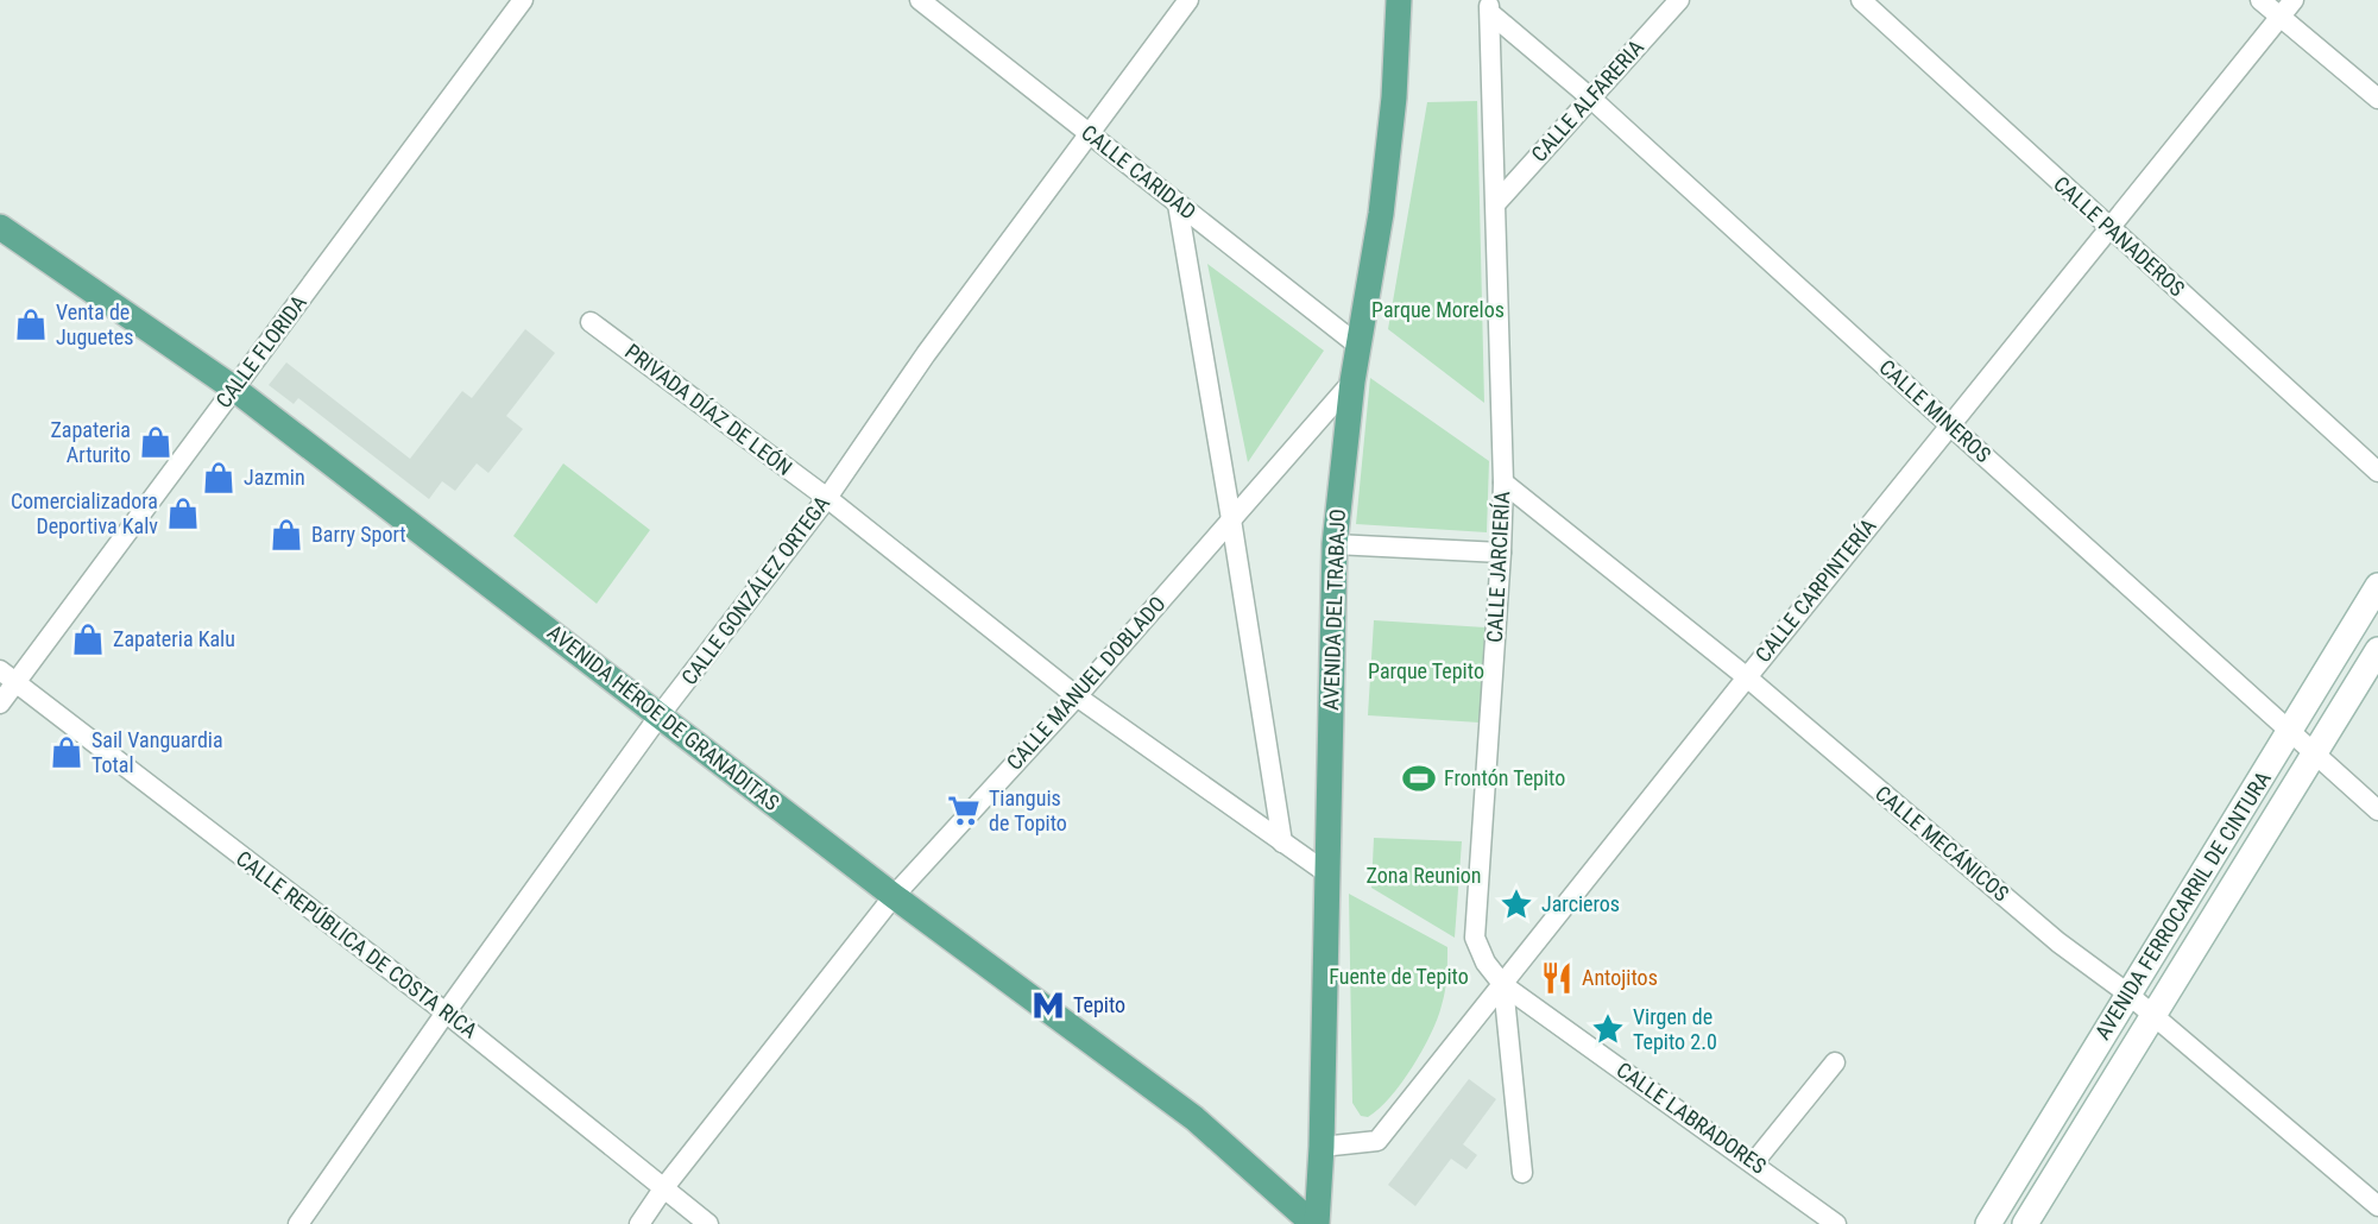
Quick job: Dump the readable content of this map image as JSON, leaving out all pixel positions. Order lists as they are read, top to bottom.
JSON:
{
  "streets": {
    "main road": ["AVENIDA DEL TRABAJO", "AVENIDA HÉROE DE GRANADITAS"],
    "street": [
      "CALLE ALFARERIA",
      "CALLE CARIDAD",
      "CALLE PANADEROS",
      "CALLE FLORIDA",
      "PRIVADA DÍAZ DE LEÓN",
      "CALLE MINEROS",
      "CALLE JARCIERÍA",
      "CALLE GONZÁLEZ ORTEGA",
      "CALLE CARPINTERÍA",
      "CALLE MANUEL DOBLADO",
      "CALLE MECÁNICOS",
      "AVENIDA FERROCARRIL DE CINTURA",
      "CALLE REPÚBLICA DE COSTA RICA",
      "CALLE LABRADORES"
    ]
  },
  "crossings": [
    ["CALLE ALFARERIA", "CALLE MINEROS"],
    ["CALLE ALFARERIA", "CALLE JARCIERÍA"],
    ["CALLE CARIDAD", "CALLE GONZÁLEZ ORTEGA"],
    ["CALLE CARIDAD", "AVENIDA DEL TRABAJO"],
    ["CALLE PANADEROS", "CALLE CARPINTERÍA"],
    ["CALLE FLORIDA", "AVENIDA HÉROE DE GRANADITAS"],
    ["CALLE FLORIDA", "CALLE REPÚBLICA DE COSTA RICA"],
    ["PRIVADA DÍAZ DE LEÓN", "CALLE GONZÁLEZ ORTEGA"],
    ["PRIVADA DÍAZ DE LEÓN", "AVENIDA DEL TRABAJO"],
    ["PRIVADA DÍAZ DE LEÓN", "CALLE MANUEL DOBLADO"],
    ["CALLE MINEROS", "CALLE JARCIERÍA"],
    ["CALLE MINEROS", "CALLE CARPINTERÍA"],
    ["CALLE MINEROS", "AVENIDA FERROCARRIL DE CINTURA"],
    ["CALLE JARCIERÍA", "CALLE CARPINTERÍA"],
    ["CALLE JARCIERÍA", "CALLE MECÁNICOS"],
    ["CALLE JARCIERÍA", "CALLE LABRADORES"],
    ["CALLE GONZÁLEZ ORTEGA", "AVENIDA HÉROE DE GRANADITAS"],
    ["CALLE GONZÁLEZ ORTEGA", "CALLE REPÚBLICA DE COSTA RICA"],
    ["CALLE CARPINTERÍA", "AVENIDA DEL TRABAJO"],
    ["CALLE CARPINTERÍA", "CALLE MECÁNICOS"],
    ["CALLE CARPINTERÍA", "CALLE LABRADORES"],
    ["AVENIDA DEL TRABAJO", "CALLE MANUEL DOBLADO"],
    ["AVENIDA DEL TRABAJO", "AVENIDA HÉROE DE GRANADITAS"],
    ["CALLE MANUEL DOBLADO", "AVENIDA HÉROE DE GRANADITAS"],
    ["CALLE MANUEL DOBLADO", "CALLE REPÚBLICA DE COSTA RICA"],
    ["CALLE MECÁNICOS", "AVENIDA FERROCARRIL DE CINTURA"]
  ],
  "parks": [
    "Parque Morelos",
    "Parque Tepito",
    "Zona Reunion",
    "Fuente de Tepito"
  ],
  "places": {
    "shop": [
      "Venta de Juguetes",
      "Zapateria Arturito",
      "Jazmin",
      "Comercializadora Deportiva Kalv",
      "Barry Sport",
      "Zapateria Kalu",
      "Sail Vanguardia Total"
    ],
    "sports": ["Frontón Tepito"],
    "supermarket": ["Tianguis de Topito"],
    "place": ["Jarcieros", "Virgen de Tepito 2.0"],
    "restaurant": ["Antojitos"],
    "metro station": ["Tepito"]
  }
}
